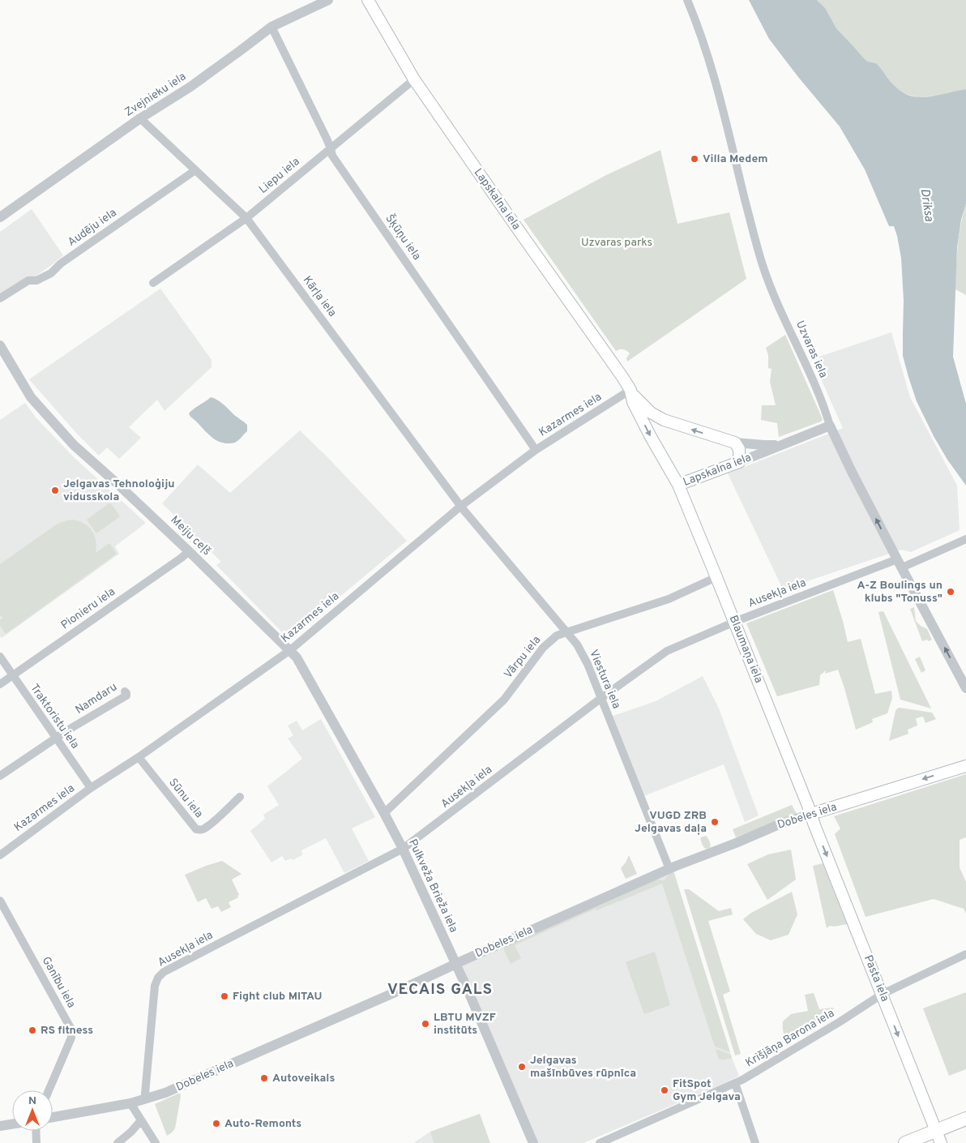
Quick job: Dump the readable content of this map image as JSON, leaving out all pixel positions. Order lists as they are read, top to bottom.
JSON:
{
  "streets": {
    "main road": [
      "Lapskalna iela",
      "Blaumaņa iela",
      "Dobeles iela",
      "Pasta iela"
    ],
    "street": [
      "Zvejnieku iela",
      "Liepu iela",
      "Audēju iela",
      "Šķūņu iela",
      "Kārļa iela",
      "Uzvaras iela",
      "Kazarmes iela",
      "Meiju ceļš",
      "Ausekļa iela",
      "Pionieru iela",
      "Vārpu iela",
      "Viestura iela",
      "Namdaru",
      "Traktoristu iela",
      "Sūnu iela",
      "Pulkveža Brieža iela",
      "Ganību iela",
      "Krišjāņa Barona iela"
    ]
  },
  "crossings": [
    ["Zvejnieku iela", "Šķūņu iela"],
    ["Zvejnieku iela", "Kārļa iela"],
    ["Liepu iela", "Lapskalna iela"],
    ["Liepu iela", "Šķūņu iela"],
    ["Liepu iela", "Kārļa iela"],
    ["Lapskalna iela", "Uzvaras iela"],
    ["Lapskalna iela", "Kazarmes iela"],
    ["Lapskalna iela", "Blaumaņa iela"],
    ["Audēju iela", "Kārļa iela"],
    ["Šķūņu iela", "Kazarmes iela"],
    ["Kārļa iela", "Kazarmes iela"],
    ["Kārļa iela", "Viestura iela"],
    ["Uzvaras iela", "Ausekļa iela"],
    ["Kazarmes iela", "Meiju ceļš"],
    ["Kazarmes iela", "Viestura iela"],
    ["Kazarmes iela", "Traktoristu iela"],
    ["Kazarmes iela", "Sūnu iela"],
    ["Kazarmes iela", "Pulkveža Brieža iela"],
    ["Meiju ceļš", "Pionieru iela"],
    ["Meiju ceļš", "Pulkveža Brieža iela"],
    ["Ausekļa iela", "Blaumaņa iela"],
    ["Ausekļa iela", "Viestura iela"],
    ["Ausekļa iela", "Dobeles iela"],
    ["Ausekļa iela", "Pulkveža Brieža iela"],
    ["Pionieru iela", "Traktoristu iela"],
    ["Blaumaņa iela", "Vārpu iela"],
    ["Blaumaņa iela", "Dobeles iela"],
    ["Blaumaņa iela", "Pasta iela"],
    ["Vārpu iela", "Viestura iela"],
    ["Vārpu iela", "Pulkveža Brieža iela"],
    ["Viestura iela", "Dobeles iela"],
    ["Namdaru", "Traktoristu iela"],
    ["Dobeles iela", "Pulkveža Brieža iela"],
    ["Dobeles iela", "Pasta iela"],
    ["Pasta iela", "Krišjāņa Barona iela"]
  ],
  "one_way": ["Uzvaras iela", "Pasta iela"],
  "districts": ["VECAIS GALS"],
  "water": ["Driksa"],
  "parks": ["Uzvaras parks"],
  "places": [
    "Villa Medem",
    "Jelgavas Tehnoloģiju vidusskola",
    "A-Z Boulings un klubs \"Tonuss\"",
    "VUGD ZRB Jelgavas daļa",
    "Fight club MITAU",
    "LBTU MVZF institūts",
    "RS fitness",
    "Jelgavas mašīnbūves rūpnīca",
    "Autoveikals",
    "FitSpot Gym Jelgava",
    "Auto-Remonts"
  ],
  "north": "top"
}
